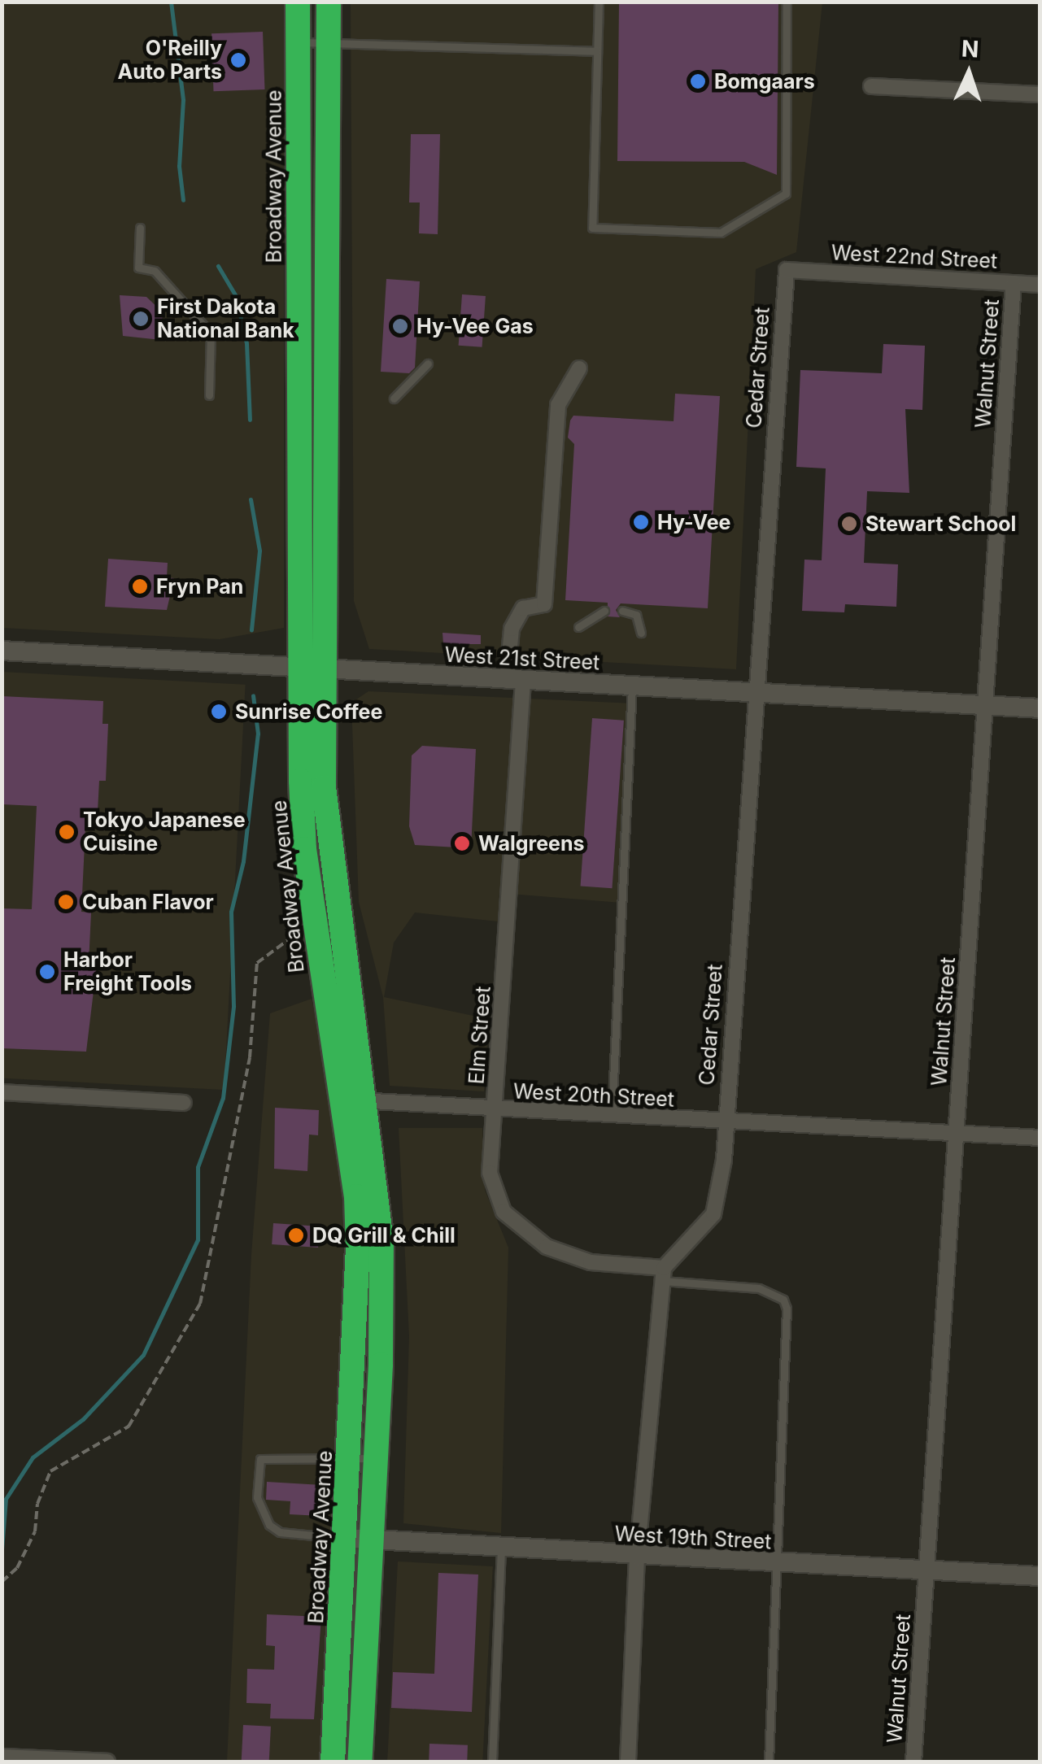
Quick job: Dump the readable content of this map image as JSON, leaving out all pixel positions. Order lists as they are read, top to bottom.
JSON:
{
  "streets": {
    "highway": ["Broadway Avenue"],
    "street": [
      "West 22nd Street",
      "Walnut Street",
      "Cedar Street",
      "West 21st Street",
      "Elm Street",
      "West 20th Street",
      "West 19th Street"
    ]
  },
  "crossings": [
    ["Broadway Avenue", "West 21st Street"],
    ["Broadway Avenue", "West 20th Street"],
    ["Broadway Avenue", "West 19th Street"],
    ["West 22nd Street", "Walnut Street"],
    ["West 22nd Street", "Cedar Street"],
    ["Walnut Street", "West 21st Street"],
    ["Walnut Street", "West 20th Street"],
    ["Walnut Street", "West 19th Street"],
    ["Cedar Street", "West 21st Street"],
    ["Cedar Street", "Elm Street"],
    ["Cedar Street", "West 20th Street"],
    ["West 21st Street", "Elm Street"],
    ["Elm Street", "West 20th Street"]
  ],
  "places": [
    "O'Reilly Auto Parts",
    "Bomgaars",
    "First Dakota National Bank",
    "Hy-Vee Gas",
    "Hy-Vee",
    "Stewart School",
    "Fryn Pan",
    "Sunrise Coffee",
    "Tokyo Japanese Cuisine",
    "Walgreens",
    "Cuban Flavor",
    "Harbor Freight Tools",
    "DQ Grill & Chill"
  ],
  "north": "top"
}
